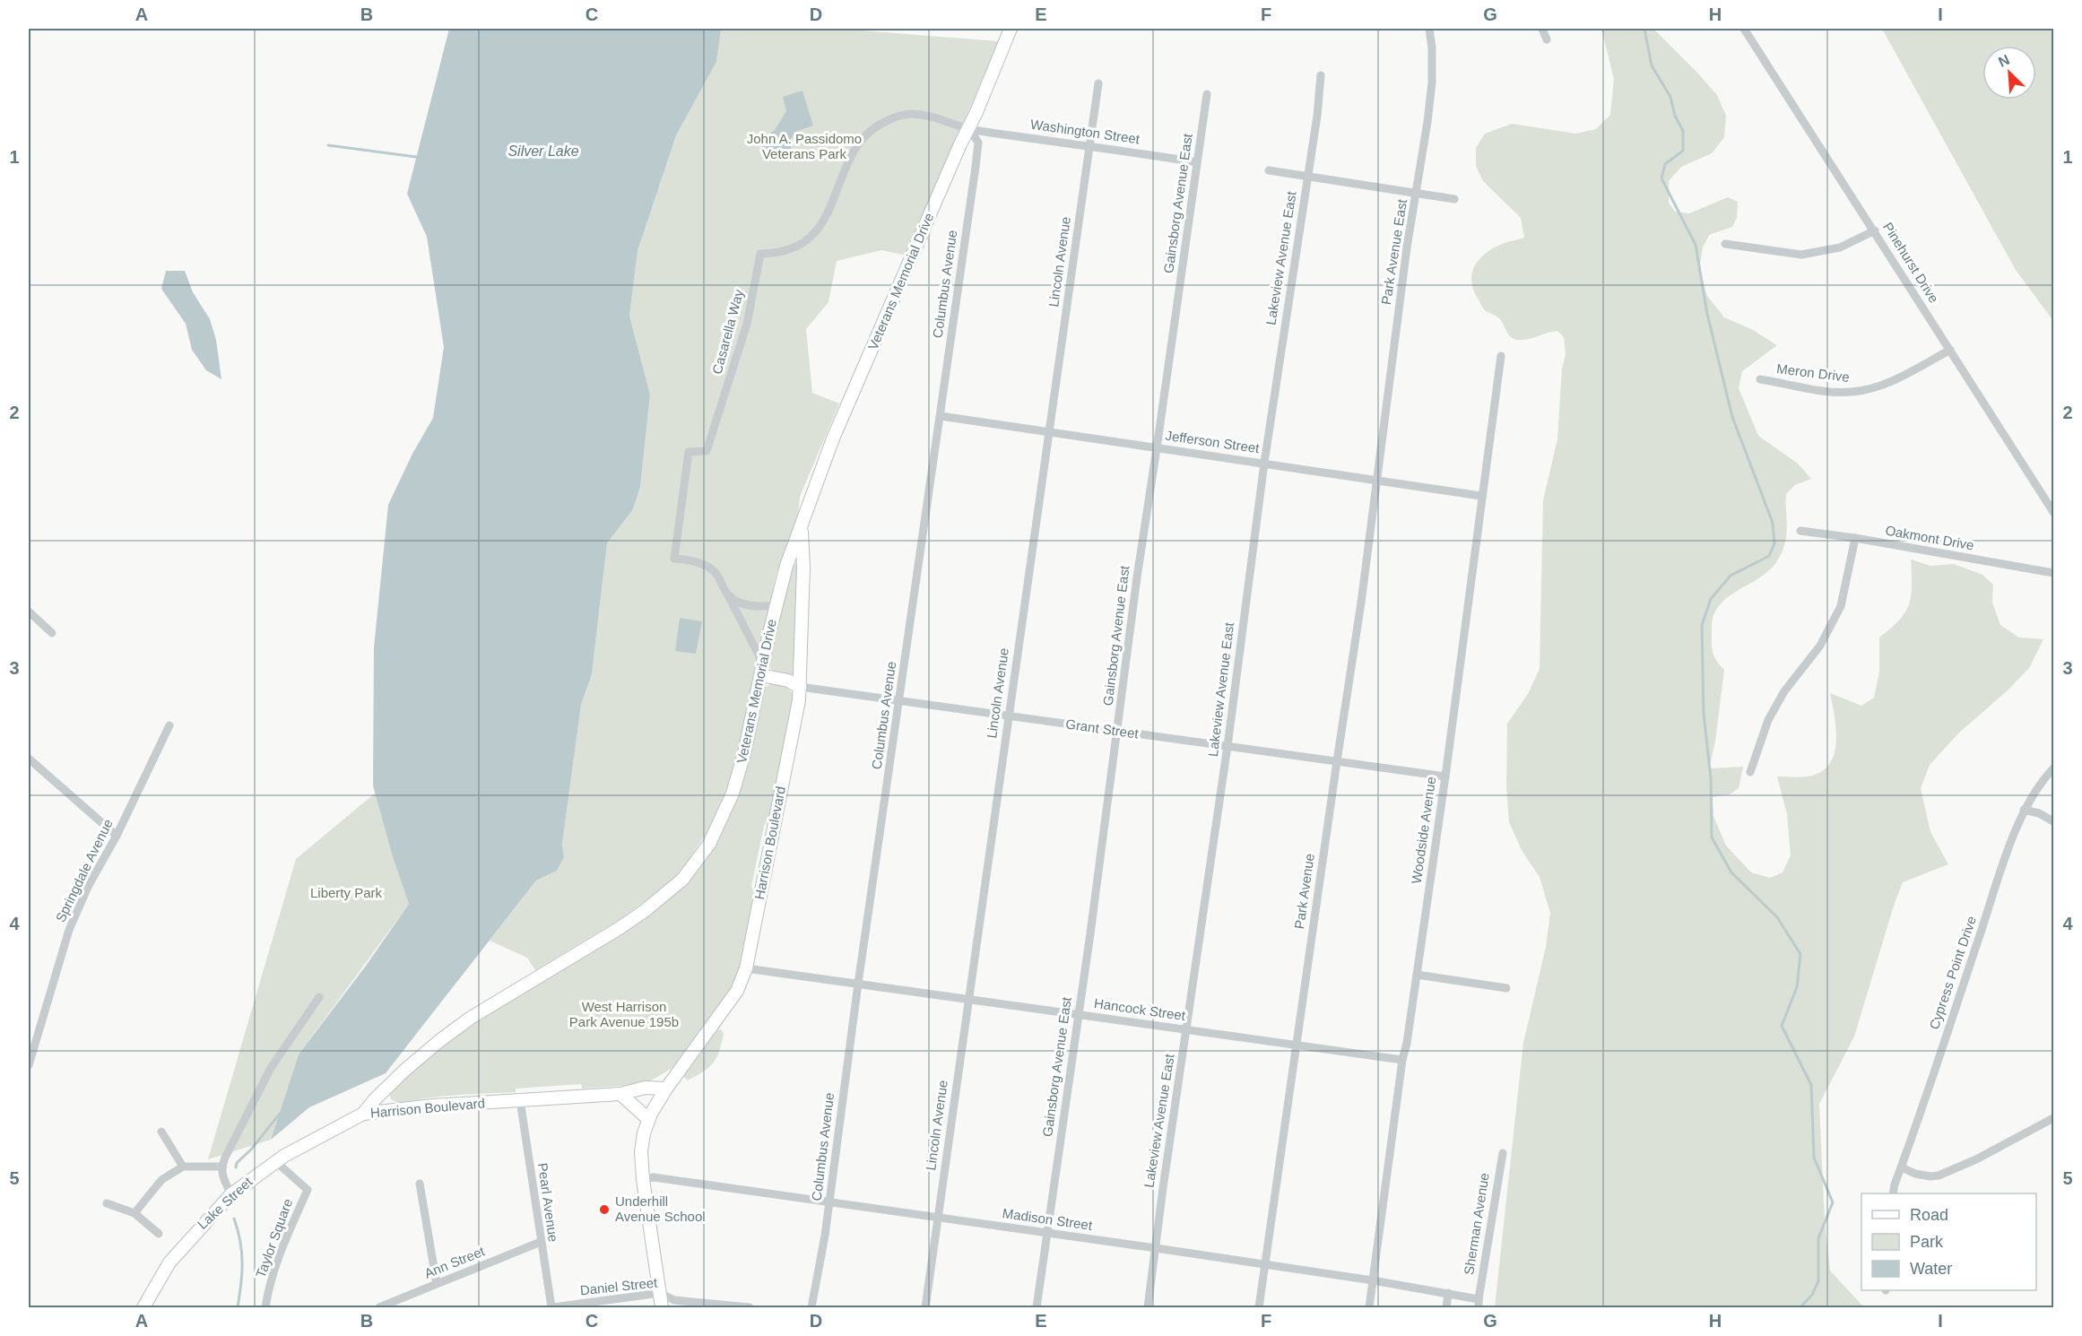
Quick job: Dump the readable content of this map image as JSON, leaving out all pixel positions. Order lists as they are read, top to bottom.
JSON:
{
  "streets": {
    "main road": [
      "Veterans Memorial Drive",
      "Grant Street",
      "Harrison Boulevard",
      "Lake Street"
    ],
    "street": [
      "Washington Street",
      "Gainsborg Avenue East",
      "Park Avenue East",
      "Lakeview Avenue East",
      "Lincoln Avenue",
      "Pinehurst Drive",
      "Columbus Avenue",
      "Casarella Way",
      "Meron Drive",
      "Jefferson Street",
      "Oakmont Drive",
      "Woodside Avenue",
      "Springdale Avenue",
      "Park Avenue",
      "Cypress Point Drive",
      "Hancock Street",
      "Pearl Avenue",
      "Madison Street",
      "Sherman Avenue",
      "Taylor Square",
      "Ann Street",
      "Daniel Street"
    ]
  },
  "crossings": [
    ["Washington Street", "Gainsborg Avenue East"],
    ["Washington Street", "Lincoln Avenue"],
    ["Washington Street", "Veterans Memorial Drive"],
    ["Washington Street", "Columbus Avenue"],
    ["Washington Street", "Casarella Way"],
    ["Gainsborg Avenue East", "Jefferson Street"],
    ["Gainsborg Avenue East", "Grant Street"],
    ["Gainsborg Avenue East", "Hancock Street"],
    ["Gainsborg Avenue East", "Madison Street"],
    ["Park Avenue East", "Jefferson Street"],
    ["Park Avenue East", "Park Avenue"],
    ["Lakeview Avenue East", "Jefferson Street"],
    ["Lakeview Avenue East", "Grant Street"],
    ["Lakeview Avenue East", "Hancock Street"],
    ["Lakeview Avenue East", "Madison Street"],
    ["Lincoln Avenue", "Jefferson Street"],
    ["Lincoln Avenue", "Grant Street"],
    ["Lincoln Avenue", "Hancock Street"],
    ["Lincoln Avenue", "Madison Street"],
    ["Pinehurst Drive", "Meron Drive"],
    ["Veterans Memorial Drive", "Columbus Avenue"],
    ["Veterans Memorial Drive", "Casarella Way"],
    ["Veterans Memorial Drive", "Grant Street"],
    ["Veterans Memorial Drive", "Harrison Boulevard"],
    ["Veterans Memorial Drive", "Lake Street"],
    ["Columbus Avenue", "Casarella Way"],
    ["Columbus Avenue", "Jefferson Street"],
    ["Columbus Avenue", "Grant Street"],
    ["Columbus Avenue", "Hancock Street"],
    ["Columbus Avenue", "Madison Street"],
    ["Jefferson Street", "Woodside Avenue"],
    ["Jefferson Street", "Park Avenue"],
    ["Grant Street", "Woodside Avenue"],
    ["Grant Street", "Harrison Boulevard"],
    ["Grant Street", "Park Avenue"],
    ["Woodside Avenue", "Hancock Street"],
    ["Woodside Avenue", "Madison Street"],
    ["Harrison Boulevard", "Hancock Street"],
    ["Harrison Boulevard", "Pearl Avenue"],
    ["Harrison Boulevard", "Lake Street"],
    ["Park Avenue", "Hancock Street"],
    ["Park Avenue", "Madison Street"],
    ["Pearl Avenue", "Ann Street"],
    ["Pearl Avenue", "Daniel Street"],
    ["Lake Street", "Taylor Square"],
    ["Madison Street", "Sherman Avenue"]
  ],
  "water": ["Silver Lake"],
  "parks": ["John A. Passidomo Veterans Park", "Liberty Park", "West Harrison Park Avenue 195b"],
  "places": ["Underhill Avenue School"],
  "legend": ["Road", "Park", "Water"],
  "north": "top left",
  "grid": {
    "columns": [
      "A",
      "B",
      "C",
      "D",
      "E",
      "F",
      "G",
      "H",
      "I"
    ],
    "rows": [
      "1",
      "2",
      "3",
      "4",
      "5"
    ]
  }
}
